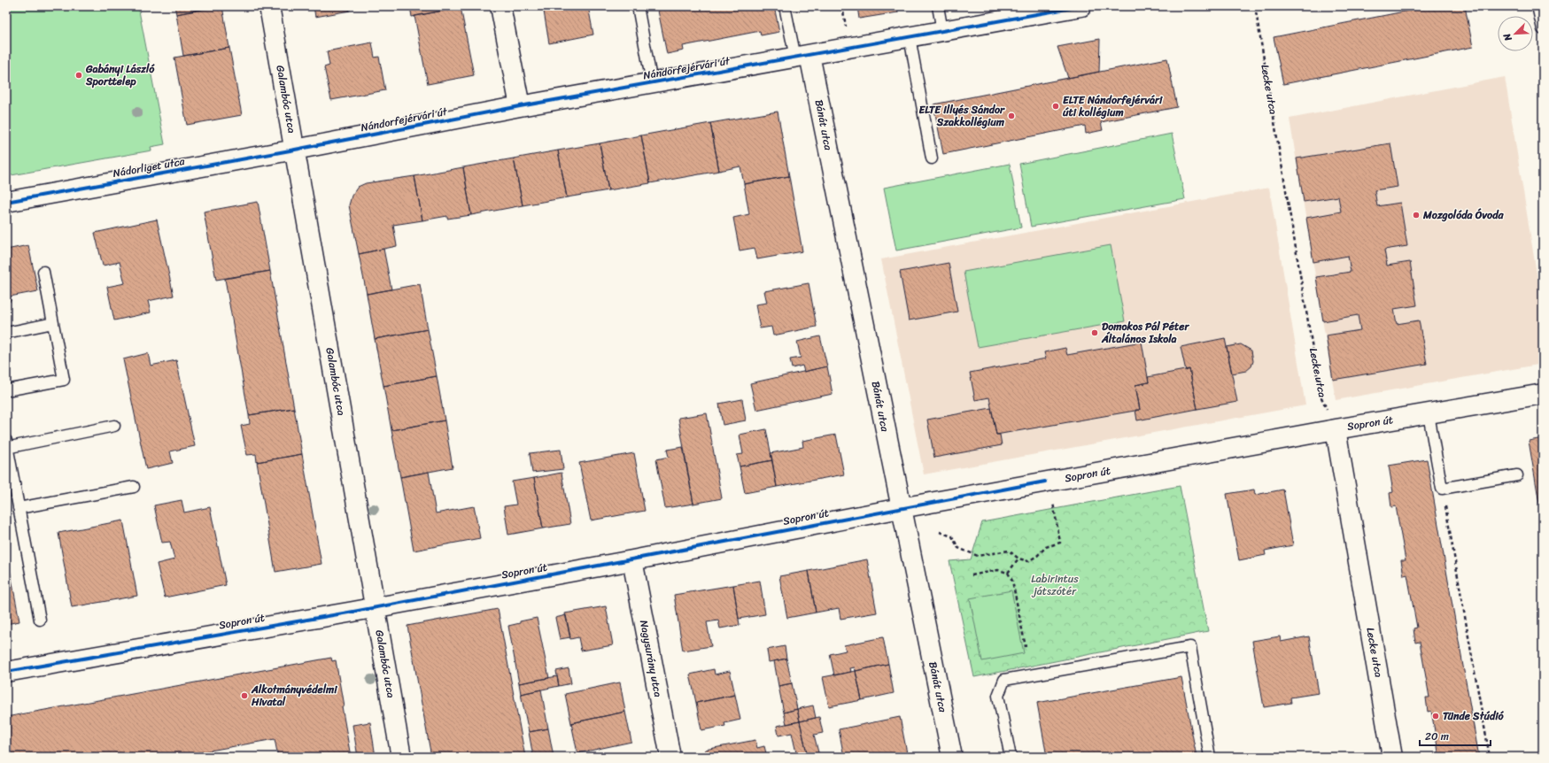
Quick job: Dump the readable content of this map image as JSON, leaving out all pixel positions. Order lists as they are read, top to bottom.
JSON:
{
  "streets": {
    "street": [
      "Nándorfejérvári út",
      "Lecke utca",
      "Galambóc utca",
      "Bánát utca",
      "Nádorliget utca",
      "Sopron út",
      "Nagysurány utca"
    ]
  },
  "crossings": [
    ["Nándorfejérvári út", "Galambóc utca"],
    ["Nándorfejérvári út", "Bánát utca"],
    ["Nándorfejérvári út", "Nádorliget utca"],
    ["Lecke utca", "Sopron út"],
    ["Galambóc utca", "Nádorliget utca"],
    ["Galambóc utca", "Sopron út"],
    ["Bánát utca", "Sopron út"],
    ["Sopron út", "Nagysurány utca"]
  ],
  "parks": ["Labirintus játszótér"],
  "places": [
    "Gabányi László Sporttelep",
    "ELTE Nándorfejérvári úti kollégium",
    "ELTE Illyés Sándor Szakkollégium",
    "Mozgolóda Óvoda",
    "Domokos Pál Péter Általános Iskola",
    "Alkotmányvédelmi Hivatal",
    "Tünde Stúdió"
  ],
  "scale_bar": "20 m",
  "north": "bottom left"
}
